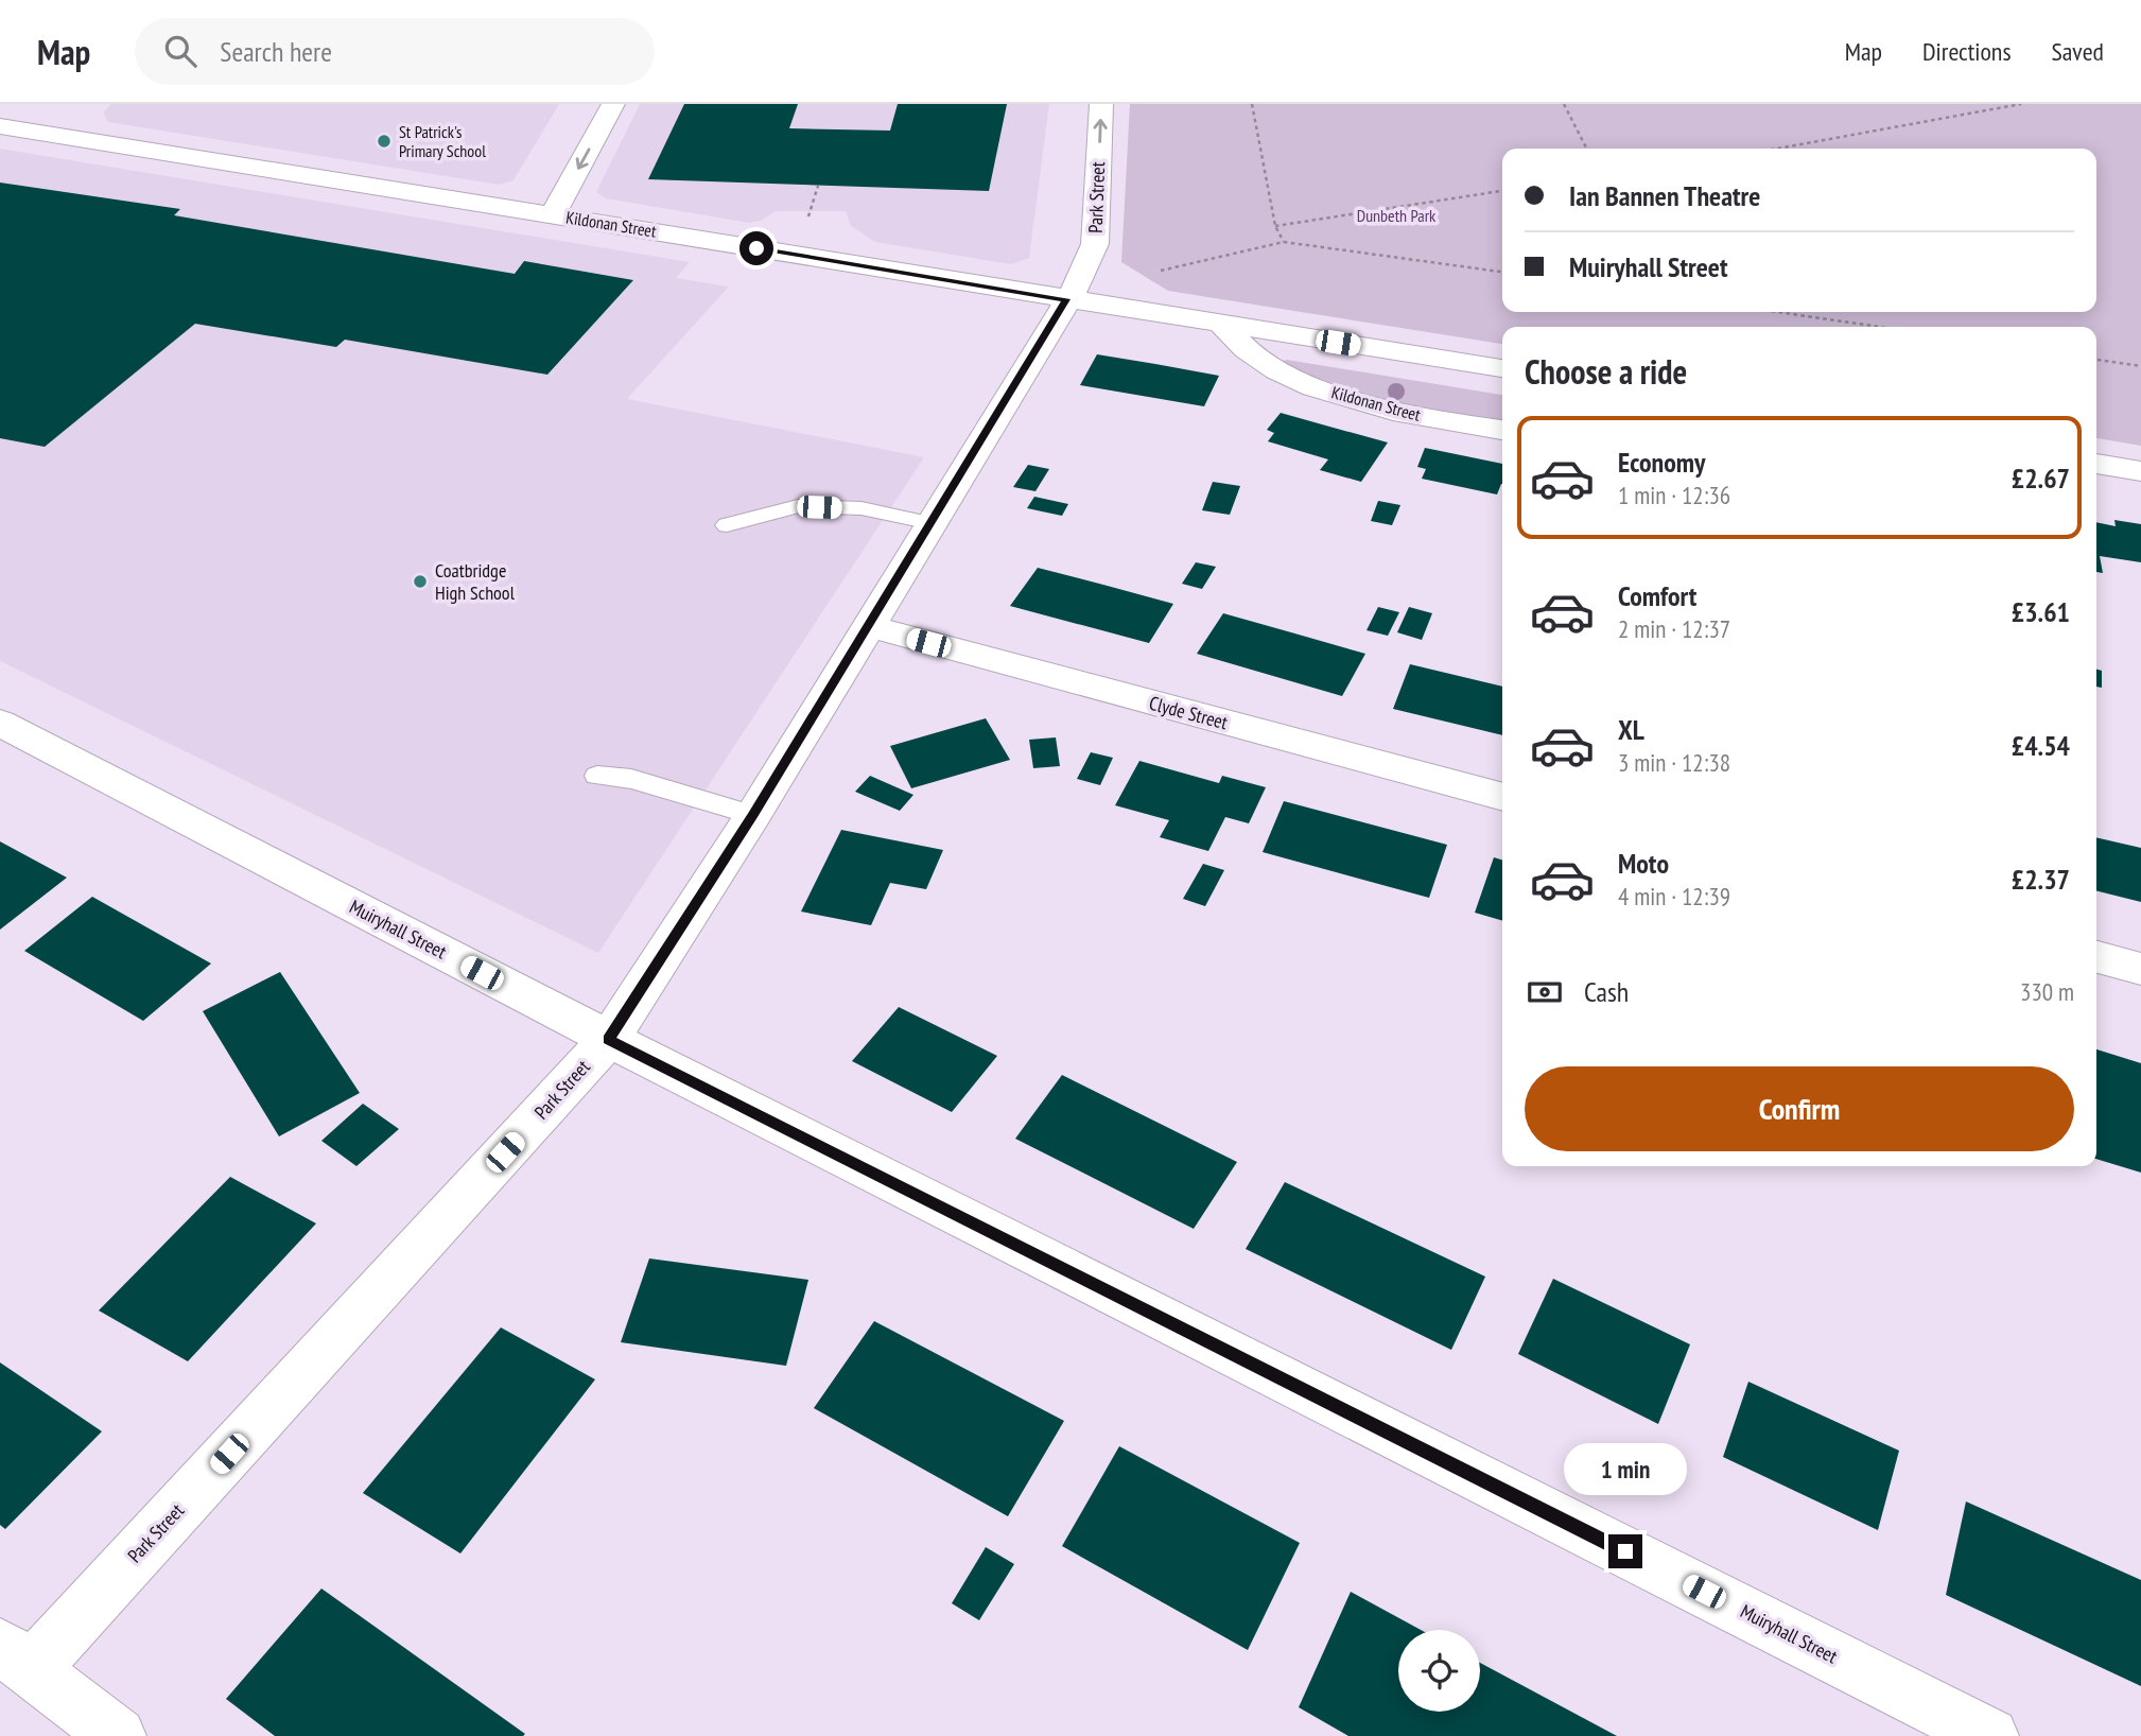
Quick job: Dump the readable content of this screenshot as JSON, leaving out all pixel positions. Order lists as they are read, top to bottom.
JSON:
{
  "streets": {
    "street": [
      "Park Street",
      "Kildonan Street",
      "Clyde Street",
      "Muiryhall Street"
    ]
  },
  "crossings": [
    ["Park Street", "Kildonan Street"],
    ["Park Street", "Clyde Street"],
    ["Park Street", "Muiryhall Street"]
  ],
  "parks": ["Dunbeth Park"],
  "places": ["St Patrick's Primary School", "Coatbridge High School"],
  "page": {
    "header": "Map",
    "search": "Search here",
    "nav": ["Map", "Directions", "Saved"],
    "banner": ["Ian Bannen Theatre", "Muiryhall Street"],
    "heading": "Choose a ride",
    "list": [
      {
        "name": "Economy",
        "note": "1 min · 12:36",
        "value": "£2.67"
      },
      {
        "name": "Comfort",
        "note": "2 min · 12:37",
        "value": "£3.61"
      },
      {
        "name": "XL",
        "note": "3 min · 12:38",
        "value": "£4.54"
      },
      {
        "name": "Moto",
        "note": "4 min · 12:39",
        "value": "£2.37"
      }
    ],
    "pay": ["Cash", "330 m"],
    "buttons": "Confirm",
    "bubble": "1 min"
  }
}
